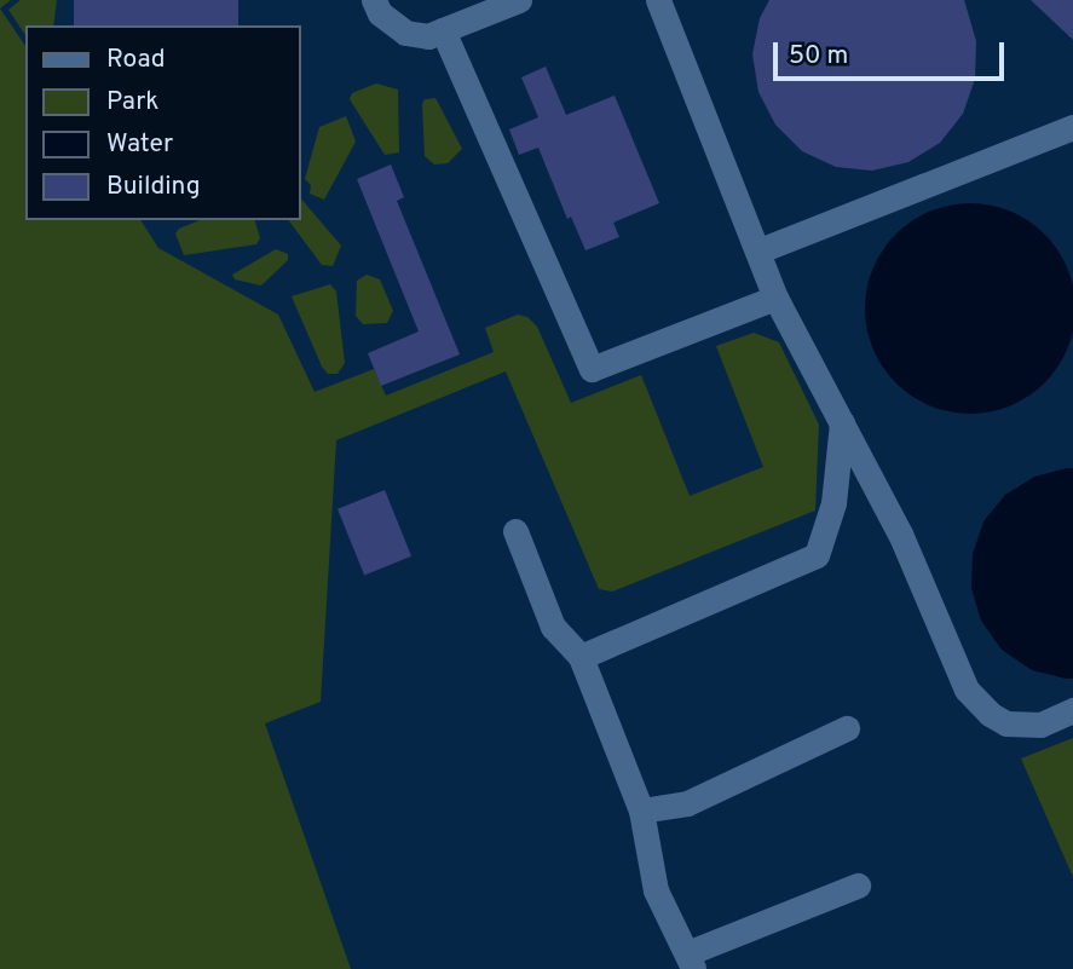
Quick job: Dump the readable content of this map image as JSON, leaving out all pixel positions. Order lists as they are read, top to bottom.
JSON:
{
  "legend": [
    "Road",
    "Park",
    "Water",
    "Building"
  ],
  "scale_bar": "50 m"
}
